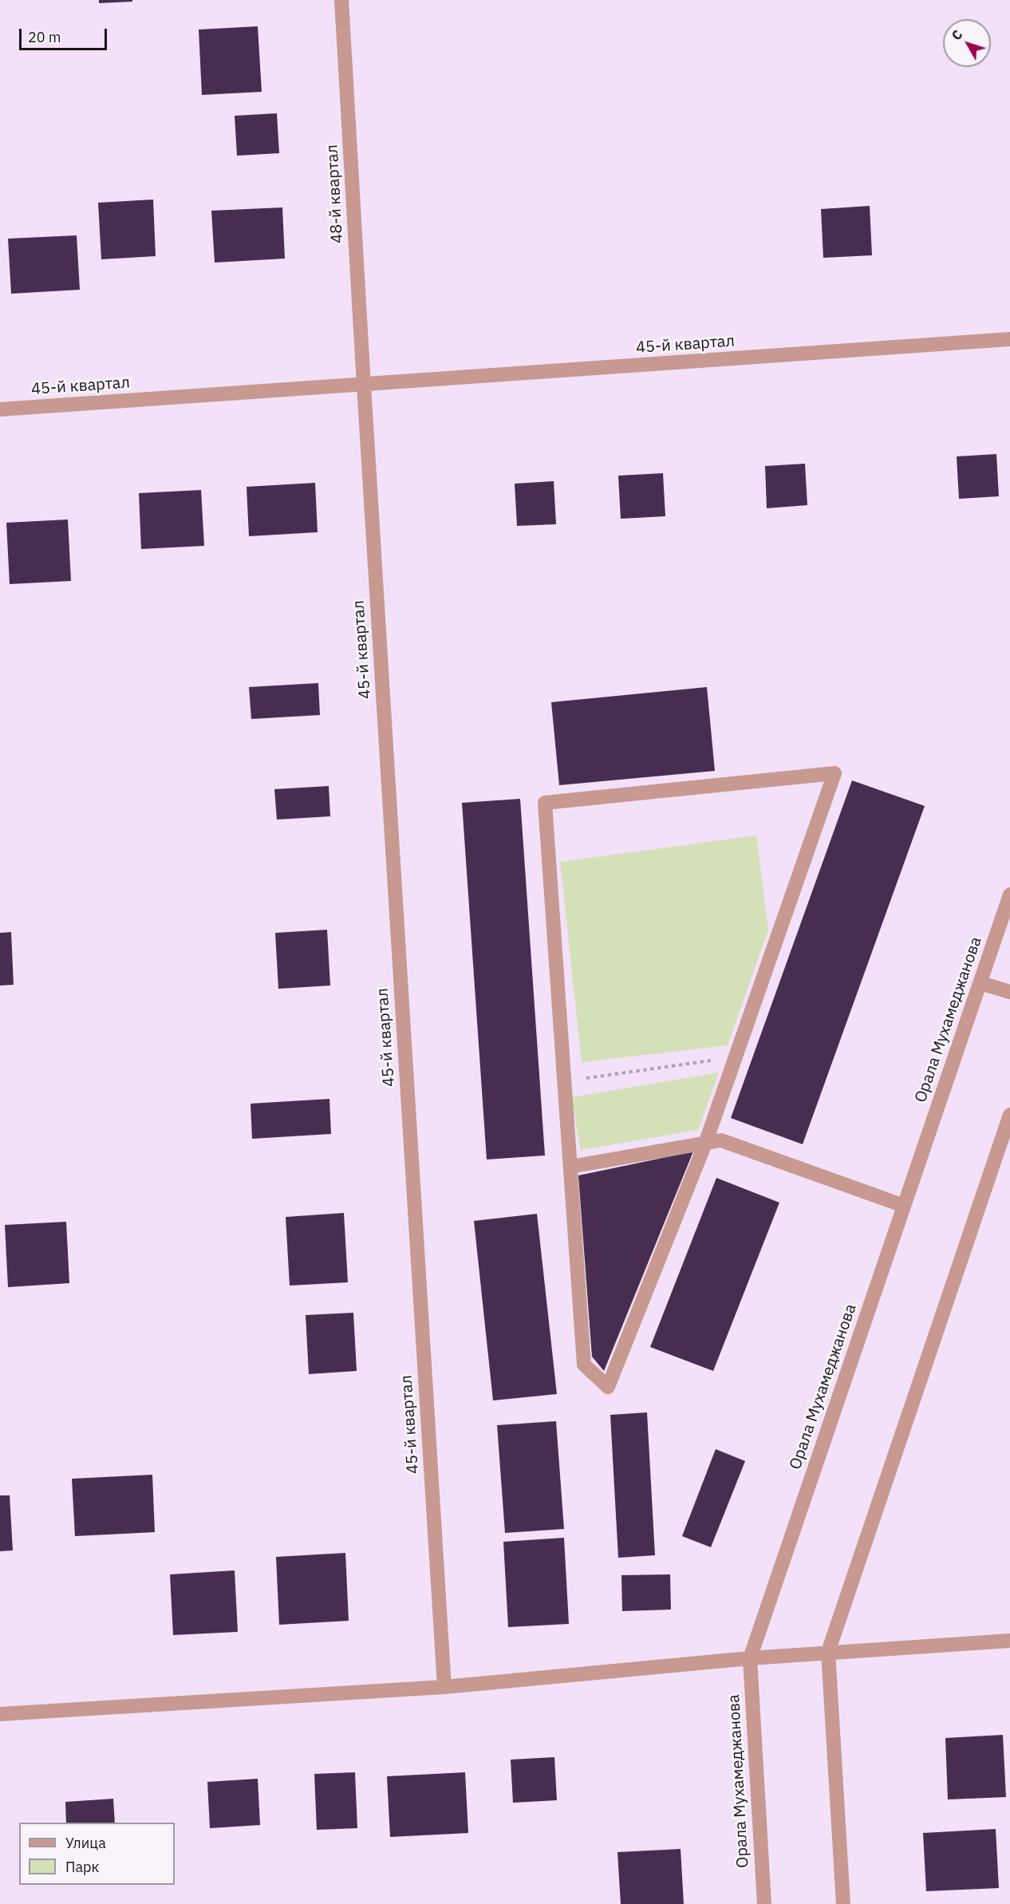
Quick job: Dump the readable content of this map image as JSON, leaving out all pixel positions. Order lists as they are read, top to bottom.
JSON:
{
  "streets": {
    "street": ["48-й квартал", "45-й квартал", "Орала Мухамеджанова"]
  },
  "crossings": [
    ["48-й квартал", "45-й квартал"]
  ],
  "legend": ["Улица", "Парк"],
  "scale_bar": "20 m",
  "north": "top left"
}
